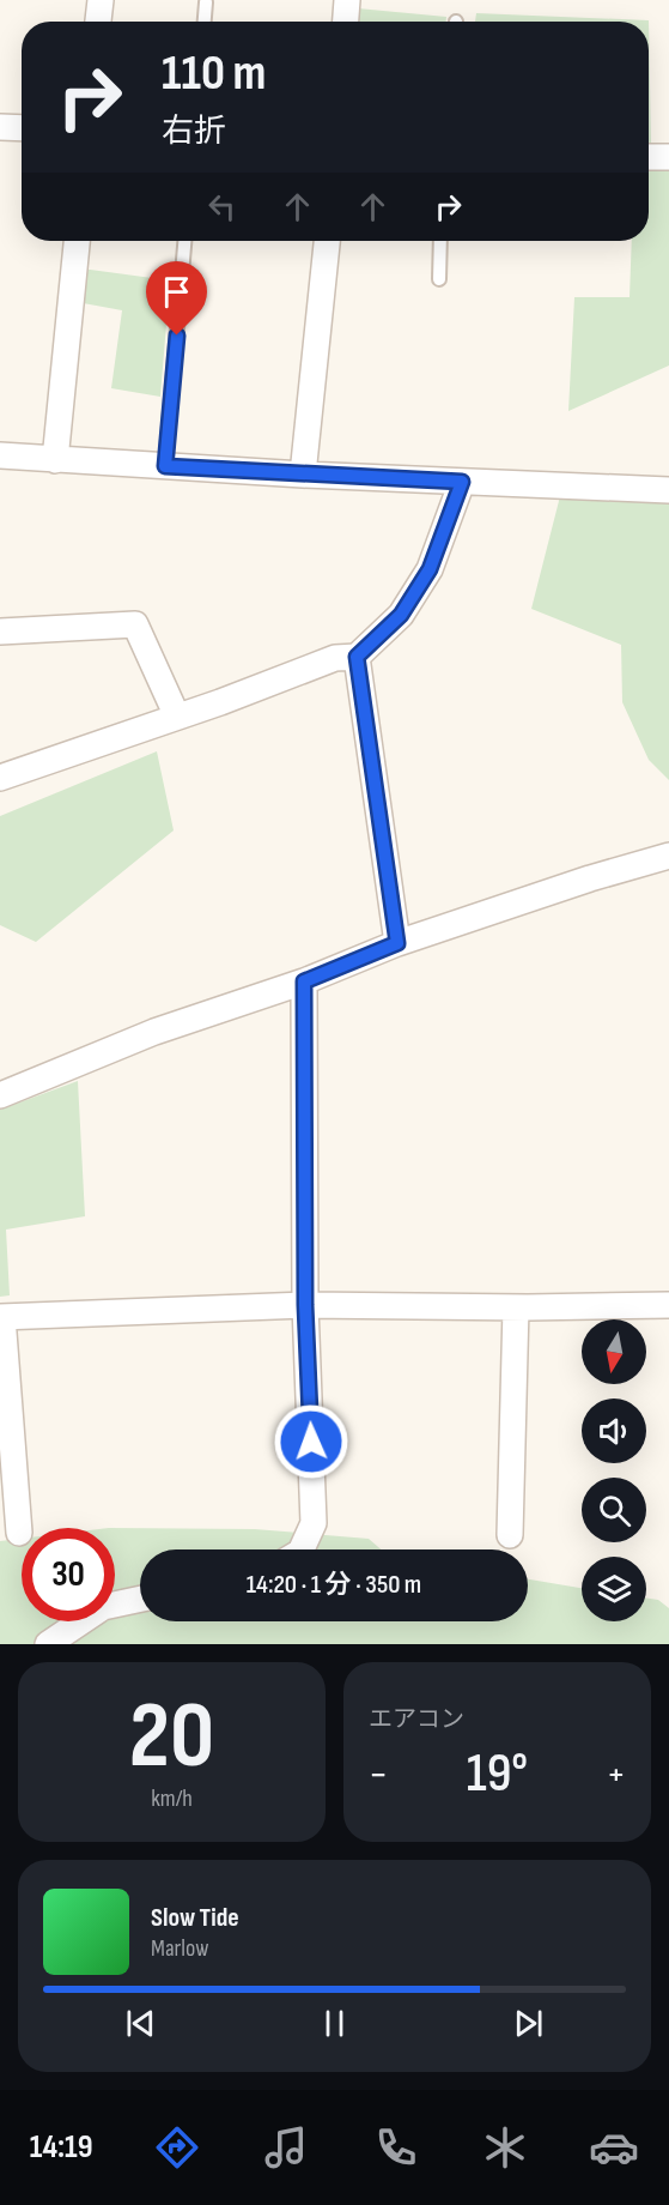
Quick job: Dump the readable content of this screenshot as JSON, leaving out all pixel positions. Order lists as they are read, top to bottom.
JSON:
{
  "north": "bottom",
  "page": {
    "turn": ["110 m", "右折"],
    "limit": "30",
    "trip": "14:20 · 1 分 · 350 m",
    "tile": [
      ["20", "km/h"],
      "エアコン"
    ],
    "heat": ["−", "19°", "+"],
    "song": ["Slow Tide", "Marlow"],
    "tabs": "14:19"
  }
}
